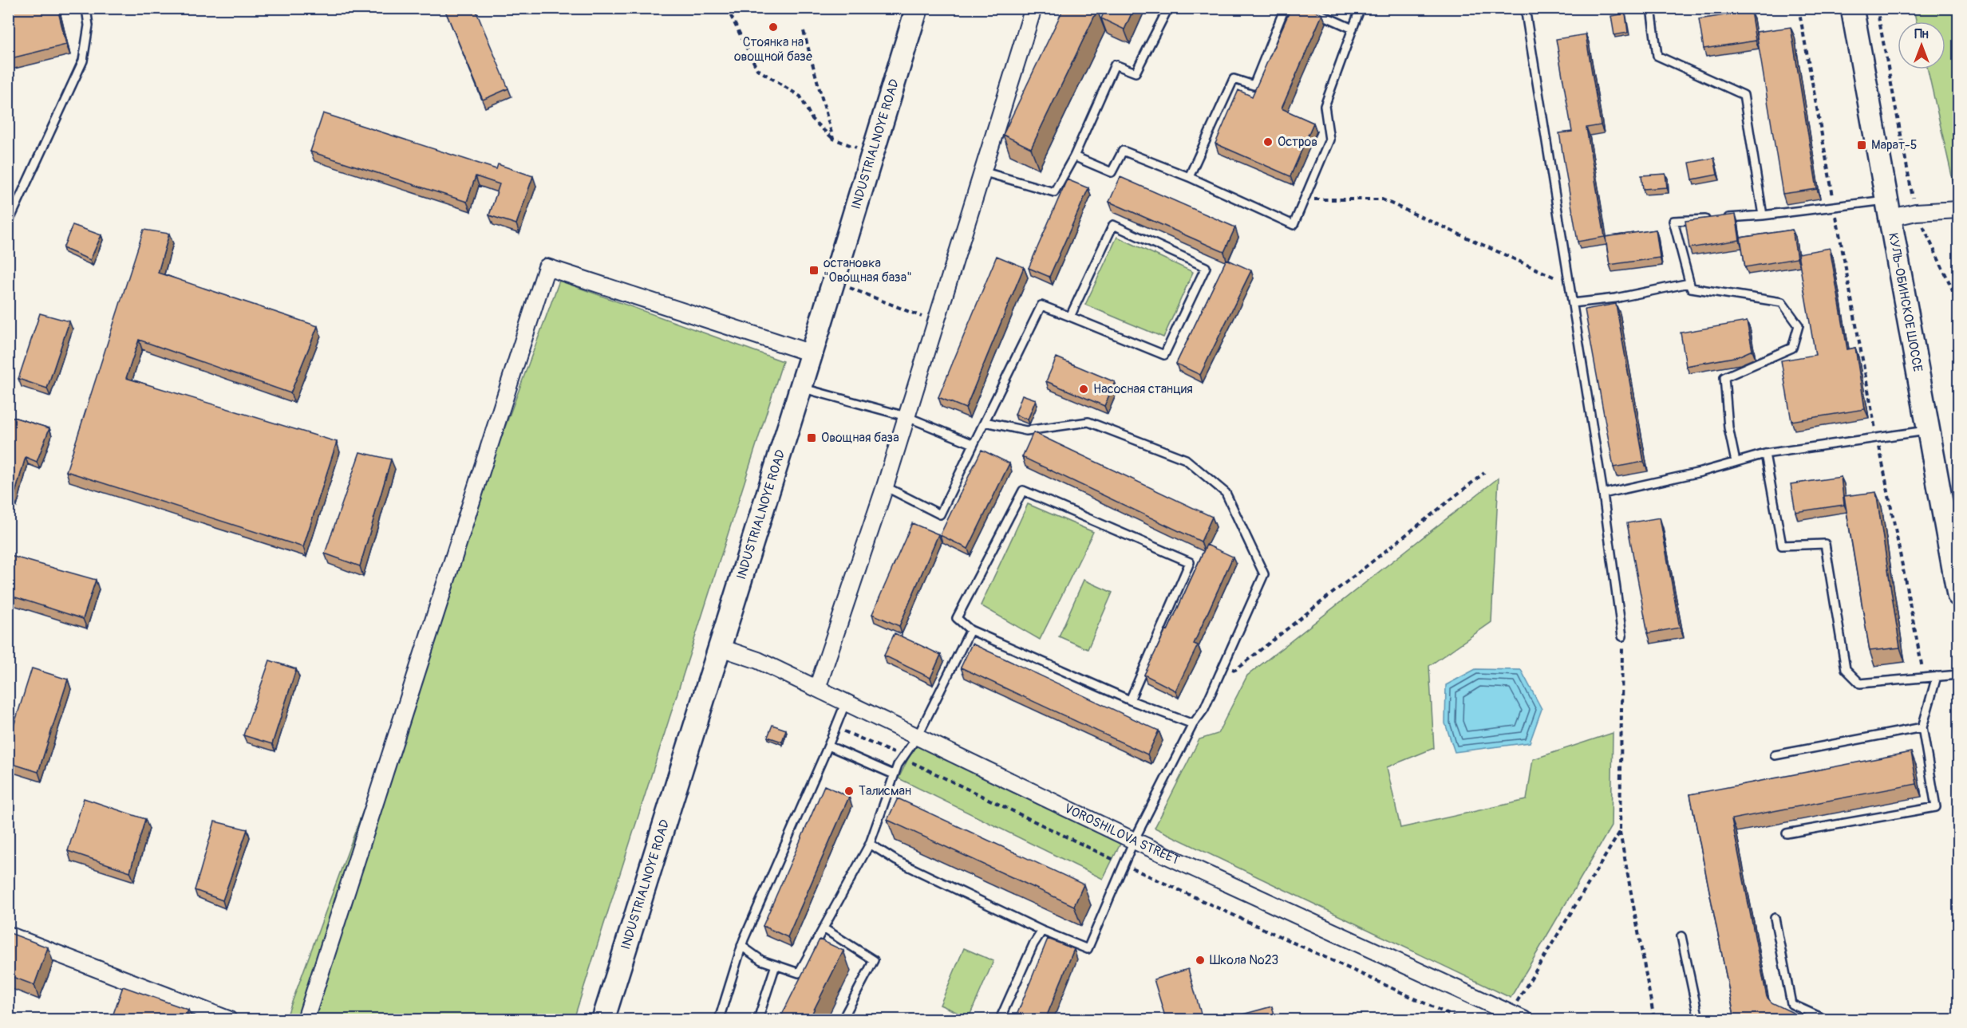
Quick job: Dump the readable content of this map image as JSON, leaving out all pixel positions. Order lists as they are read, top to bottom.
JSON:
{
  "streets": {
    "main road": ["INDUSTRIALNOYE ROAD", "КУЛЬ-ОБИНСКОЕ ШОССЕ"],
    "street": ["VOROSHILOVA STREET"]
  },
  "crossings": [
    ["INDUSTRIALNOYE ROAD", "VOROSHILOVA STREET"]
  ],
  "places": {
    "other": [
      "Стоянка на овощной базе",
      "Остров",
      "Насосная станция",
      "Талисман",
      "Школа №23"
    ],
    "transit": ["Марат-5", "остановка \"Овощная база\"", "Овощная база"]
  },
  "north": "top"
}
